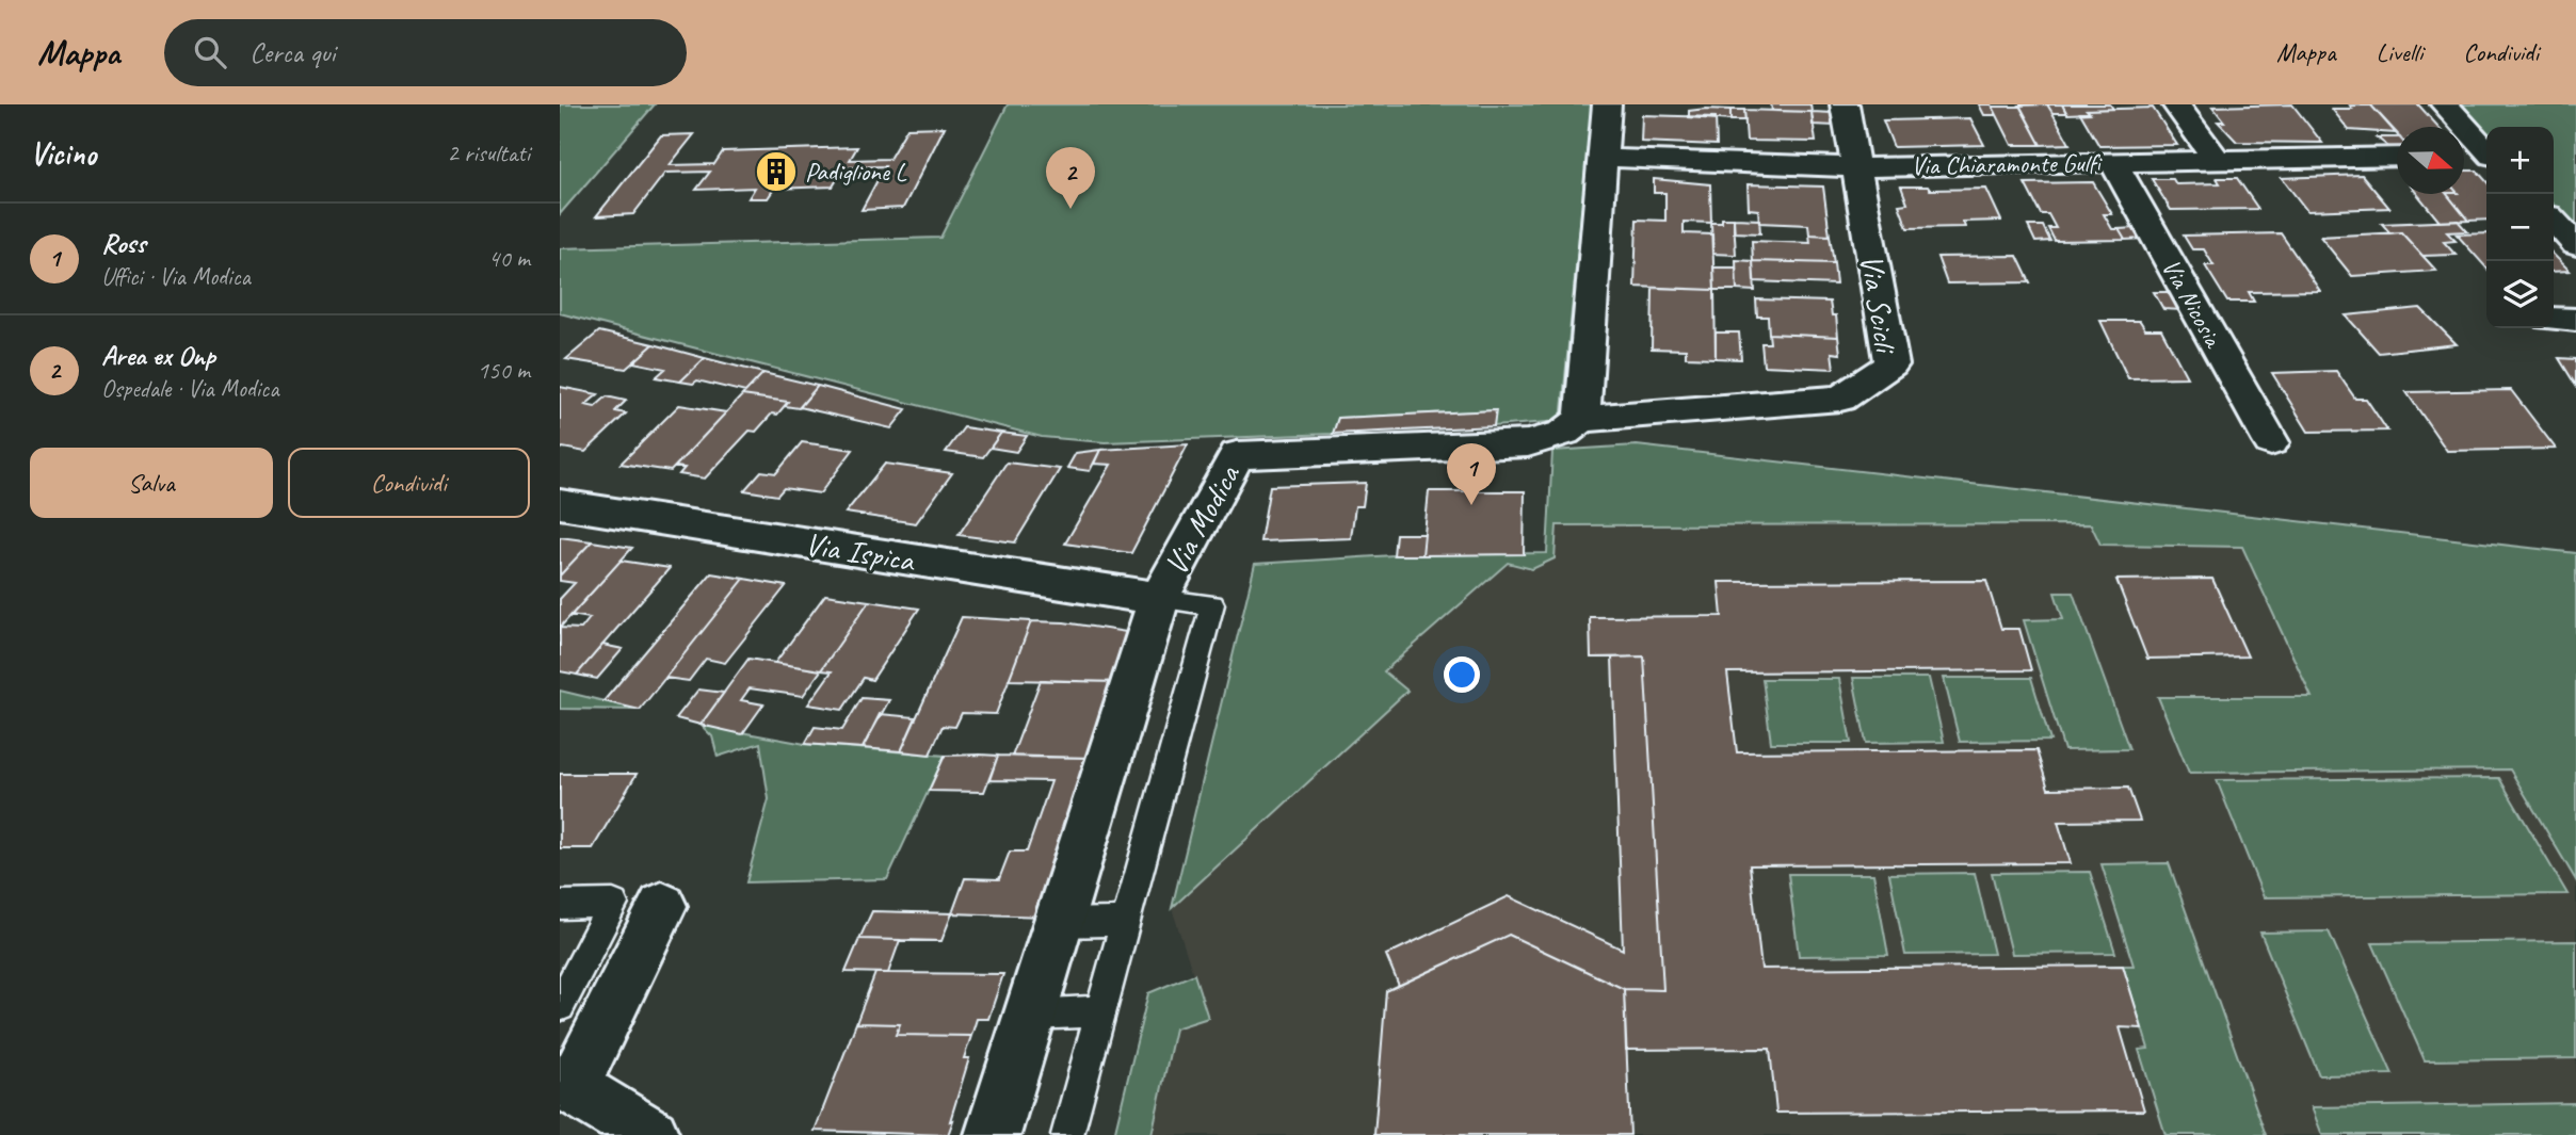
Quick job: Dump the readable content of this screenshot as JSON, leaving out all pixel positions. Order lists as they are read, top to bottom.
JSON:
{
  "streets": {
    "street": [
      "Via Chiaramonte Gulfi",
      "Via Scicli",
      "Via Nicosia",
      "Via Modica",
      "Via Ispica"
    ]
  },
  "crossings": [
    ["Via Chiaramonte Gulfi", "Via Scicli"],
    ["Via Chiaramonte Gulfi", "Via Nicosia"],
    ["Via Scicli", "Via Modica"],
    ["Via Modica", "Via Ispica"]
  ],
  "places": {
    "building": ["Padiglione L"]
  },
  "north": "right",
  "page": {
    "header": "Mappa",
    "search": "Cerca qui",
    "nav": ["Mappa", "Livelli", "Condividi"],
    "heading": ["Vicino", "2 risultati"],
    "map_buttons": ["+", "−"],
    "pins": ["2", "1"],
    "list": [
      {
        "mark": "1",
        "name": "Ross",
        "note": "Uffici · Via Modica",
        "value": "40 m"
      },
      {
        "mark": "2",
        "name": "Area ex Onp",
        "note": "Ospedale · Via Modica",
        "value": "150 m"
      }
    ],
    "buttons": ["Salva", "Condividi"]
  }
}
